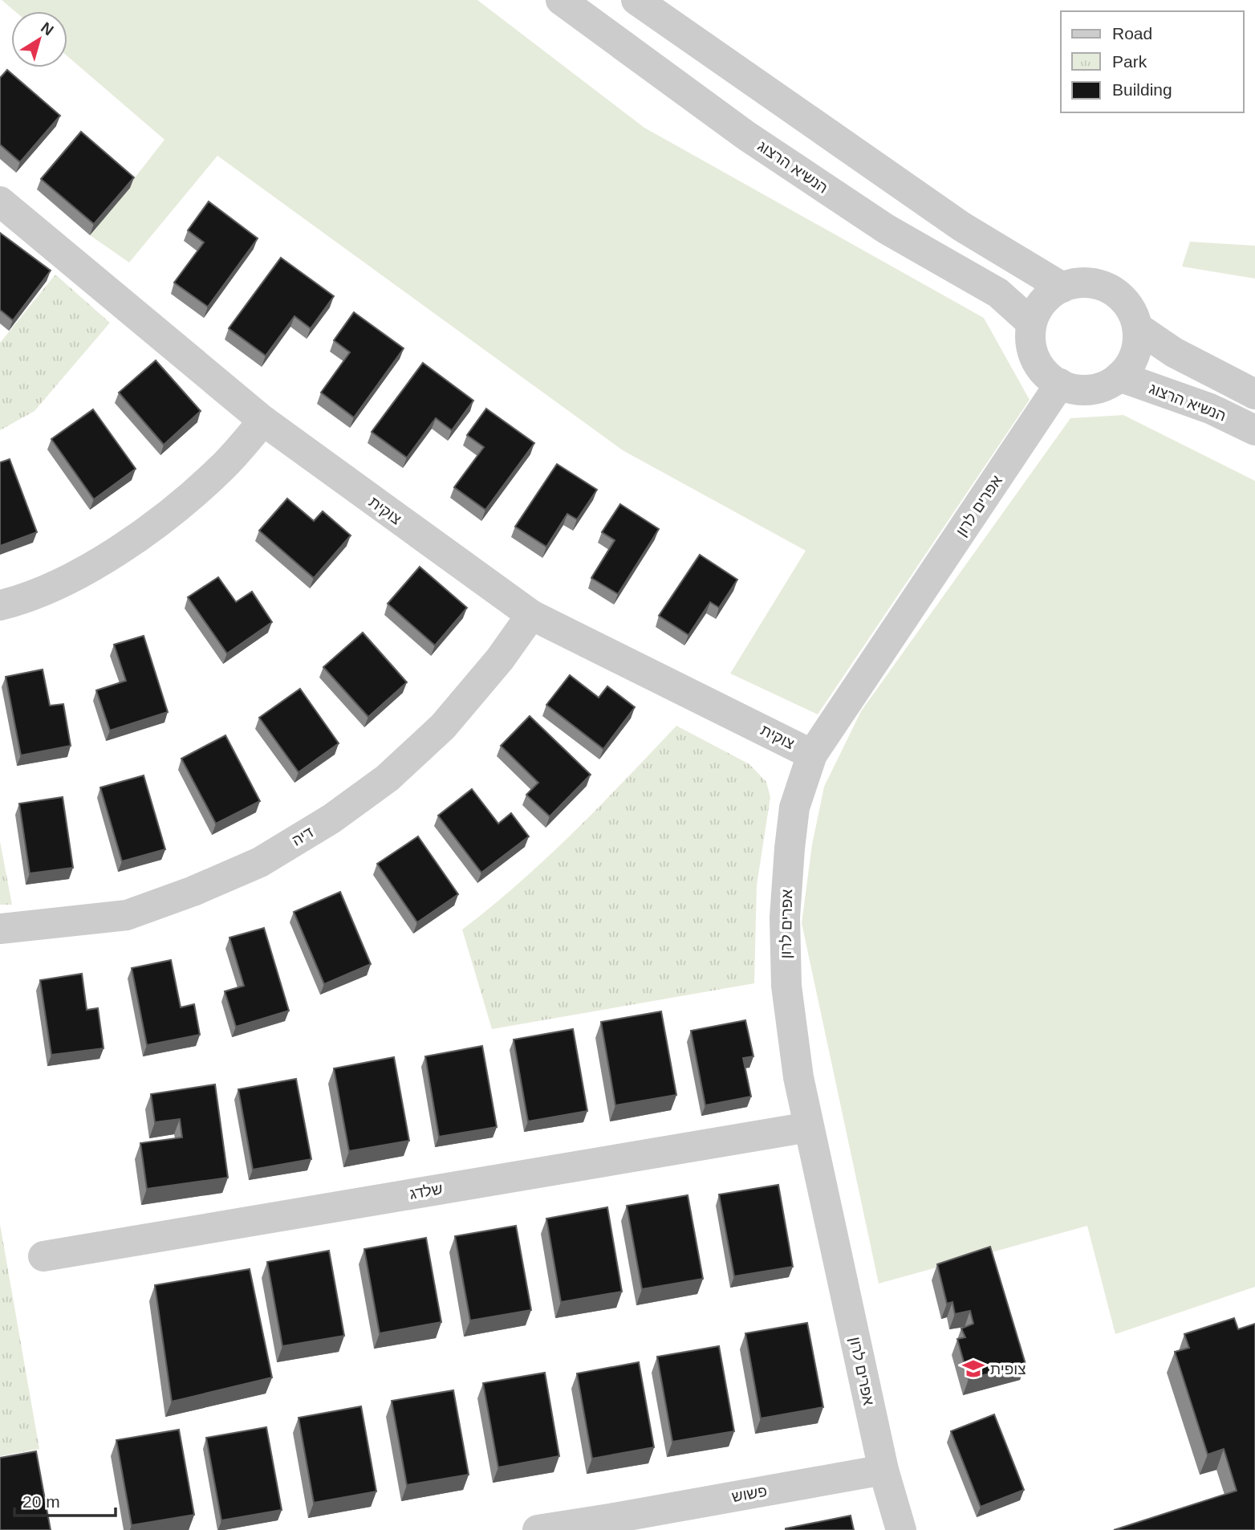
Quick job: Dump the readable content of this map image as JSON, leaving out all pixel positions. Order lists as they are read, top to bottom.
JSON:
{
  "streets": {
    "street": [
      "הנשיא הרצוג",
      "אפרים לרון",
      "צוקית",
      "דיה",
      "שלדג",
      "פשוש"
    ]
  },
  "crossings": [
    ["הנשיא הרצוג", "אפרים לרון"],
    ["אפרים לרון", "צוקית"],
    ["אפרים לרון", "שלדג"],
    ["אפרים לרון", "פשוש"],
    ["צוקית", "דיה"]
  ],
  "places": {
    "school or university": ["צופית"]
  },
  "legend": ["Road", "Park", "Building"],
  "scale_bar": "20 m",
  "north": "top right"
}
